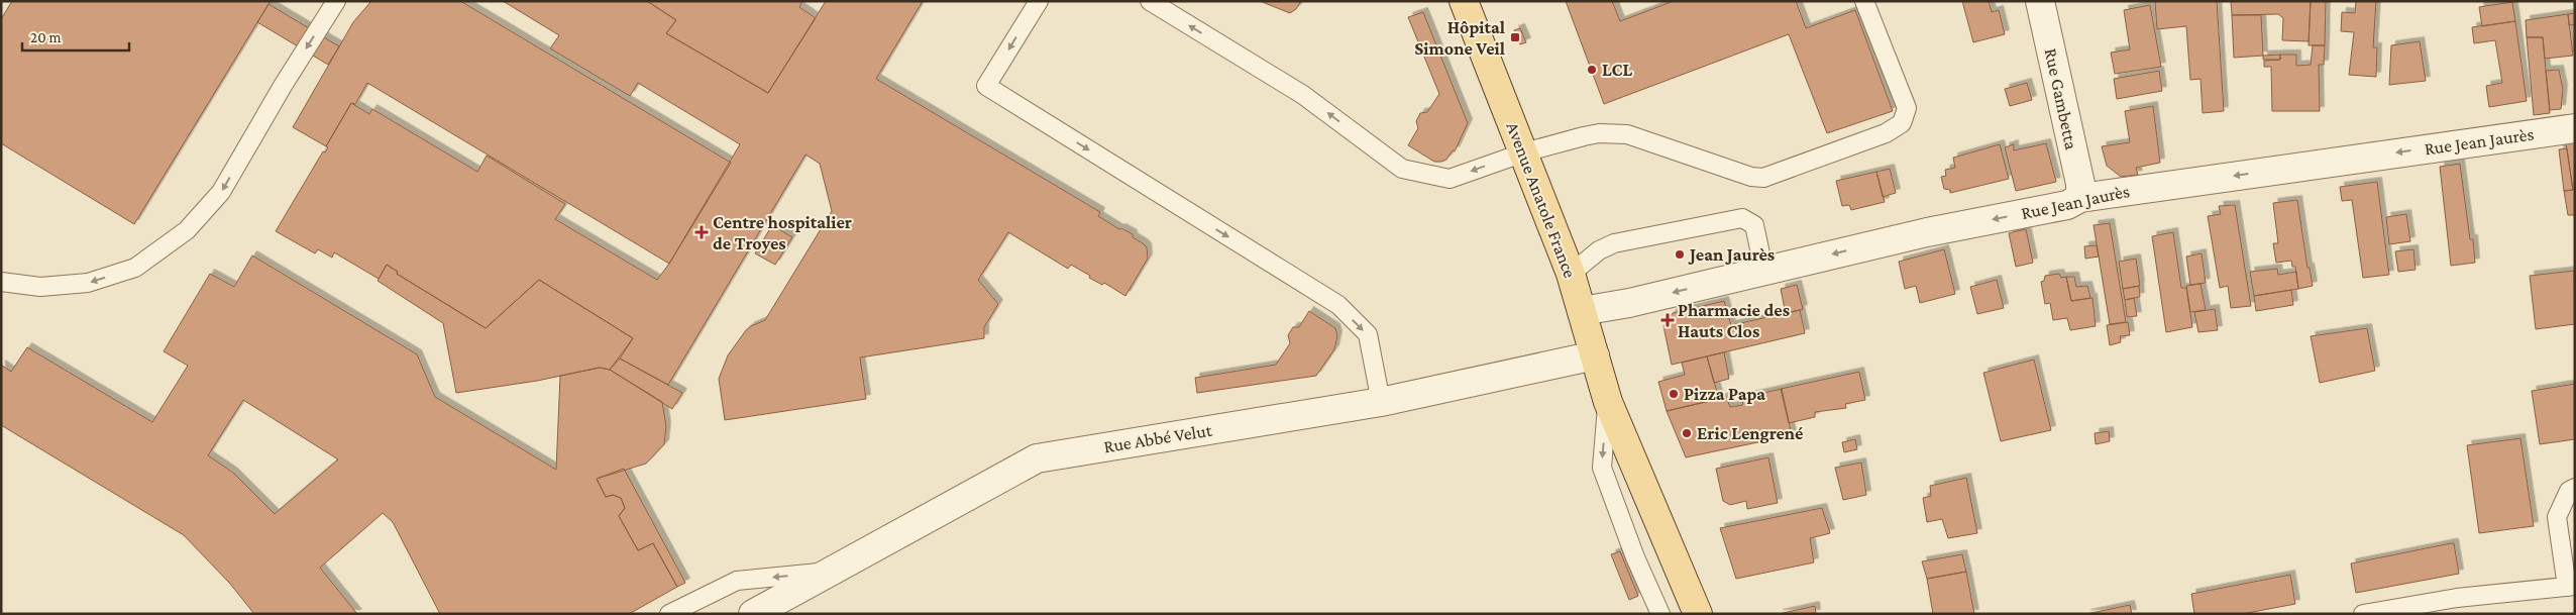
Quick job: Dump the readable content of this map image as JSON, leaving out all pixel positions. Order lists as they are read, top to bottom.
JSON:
{
  "streets": {
    "main road": ["Avenue Anatole France"],
    "street": ["Rue Gambetta", "Rue Jean Jaurès", "Rue Abbé Velut"]
  },
  "crossings": [
    ["Rue Gambetta", "Rue Jean Jaurès"],
    ["Rue Jean Jaurès", "Avenue Anatole France"],
    ["Avenue Anatole France", "Rue Abbé Velut"]
  ],
  "one_way": ["Rue Jean Jaurès"],
  "places": {
    "transit": ["Hôpital Simone Veil"],
    "other": [
      "LCL",
      "Jean Jaurès",
      "Pizza Papa",
      "Eric Lengrené"
    ],
    "health": ["Centre hospitalier de Troyes", "Pharmacie des Hauts Clos"]
  },
  "scale_bar": "20 m"
}
